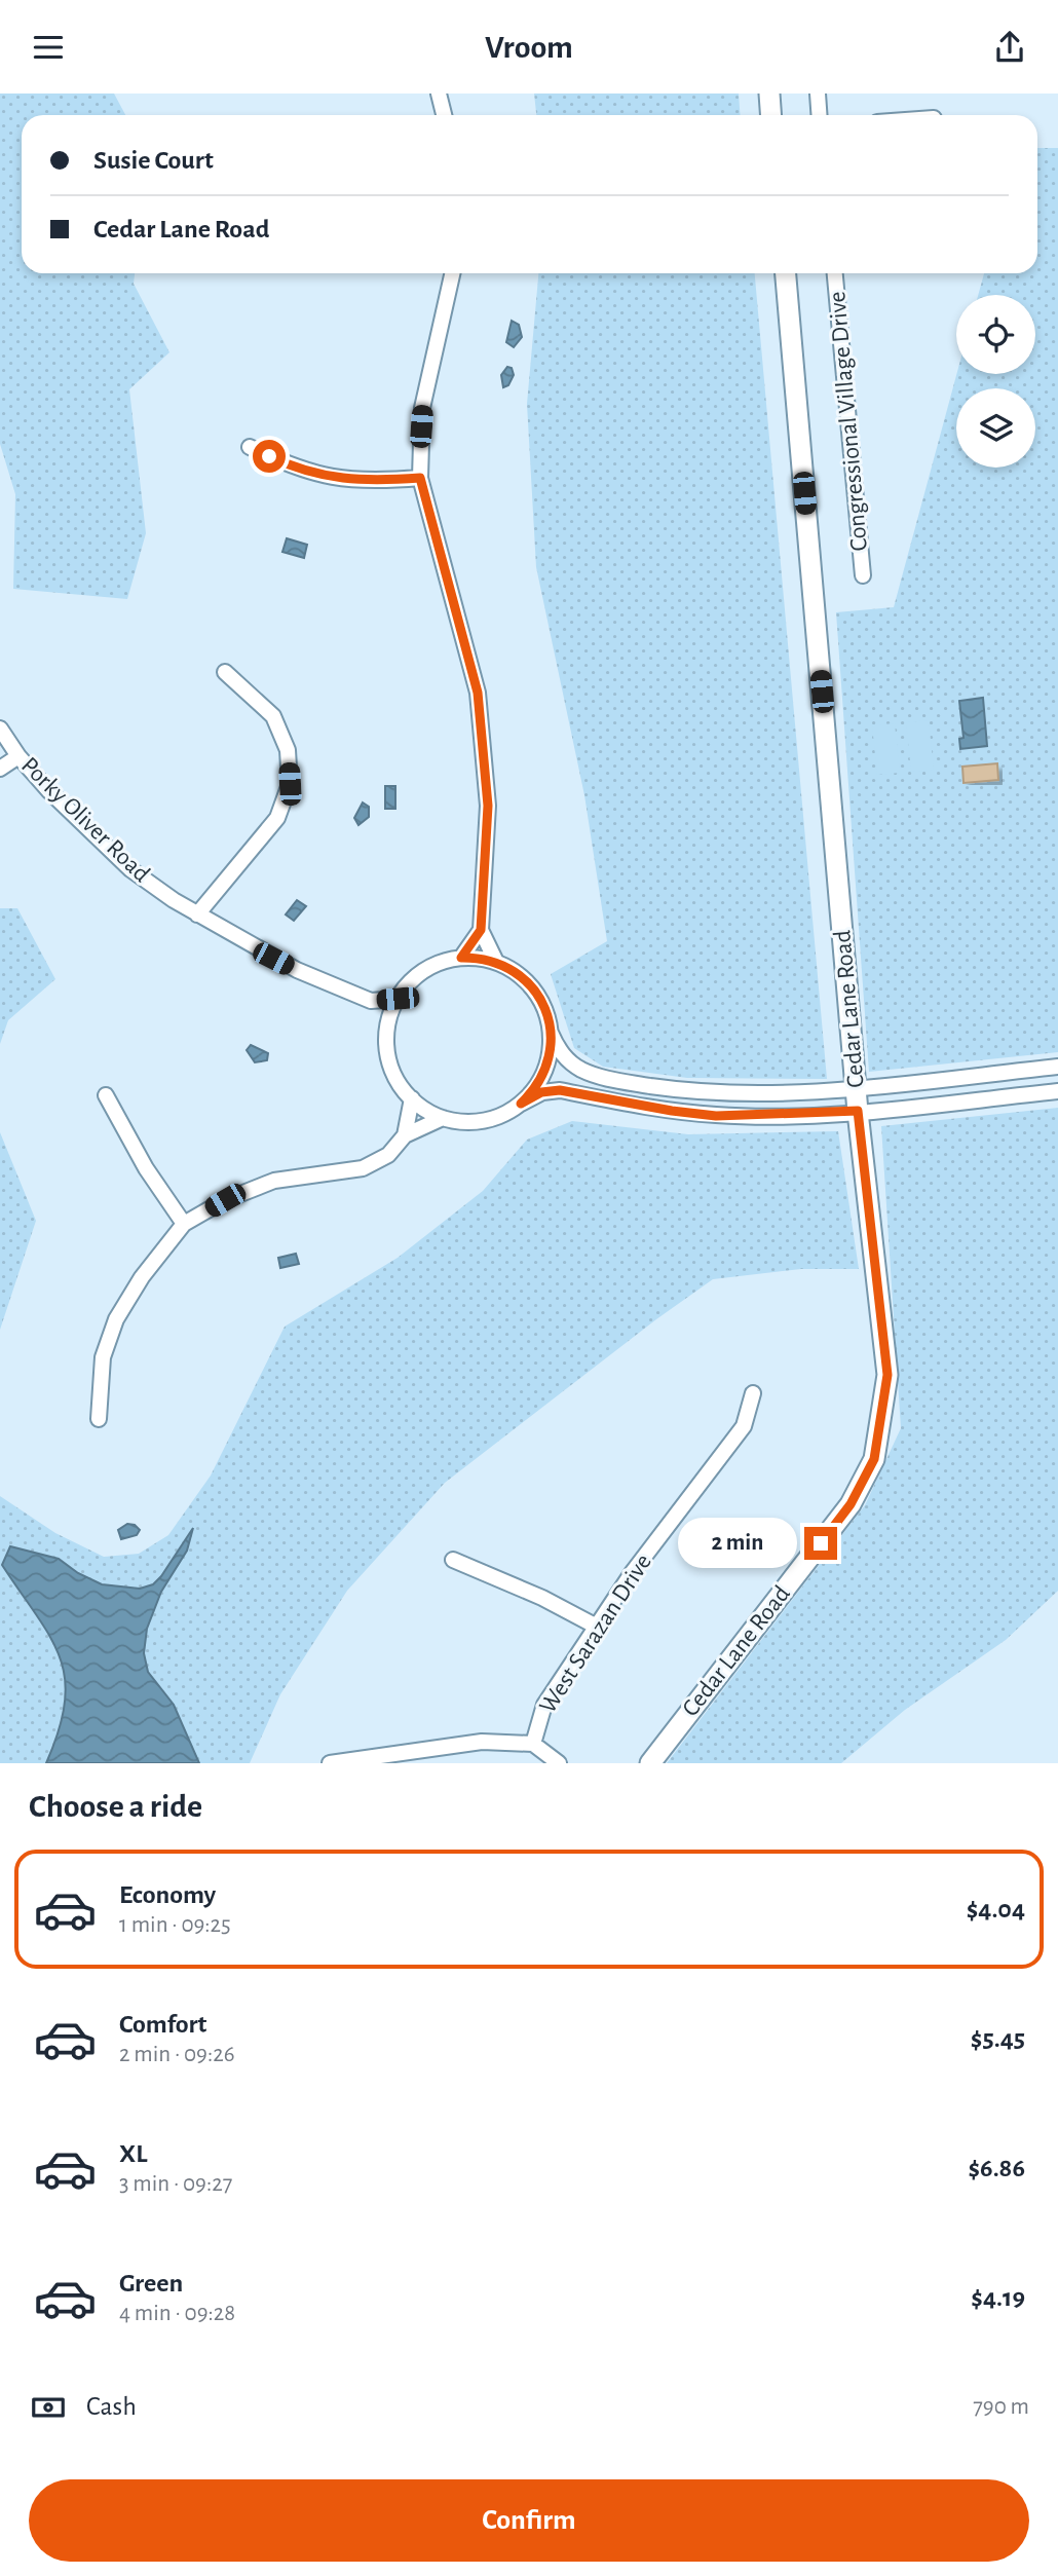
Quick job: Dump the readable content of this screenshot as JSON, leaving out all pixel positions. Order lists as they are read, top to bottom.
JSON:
{
  "streets": {
    "street": [
      "Congressional Village Drive",
      "Porky Oliver Road",
      "Cedar Lane Road",
      "West Sarazan Drive"
    ]
  },
  "page": {
    "header": "Vroom",
    "banner": ["Susie Court", "Cedar Lane Road"],
    "bubble": "2 min",
    "heading": "Choose a ride",
    "list": [
      {
        "name": "Economy",
        "note": "1 min · 09:25",
        "value": "$4.04"
      },
      {
        "name": "Comfort",
        "note": "2 min · 09:26",
        "value": "$5.45"
      },
      {
        "name": "XL",
        "note": "3 min · 09:27",
        "value": "$6.86"
      },
      {
        "name": "Green",
        "note": "4 min · 09:28",
        "value": "$4.19"
      }
    ],
    "pay": ["Cash", "790 m"],
    "buttons": "Confirm"
  }
}
